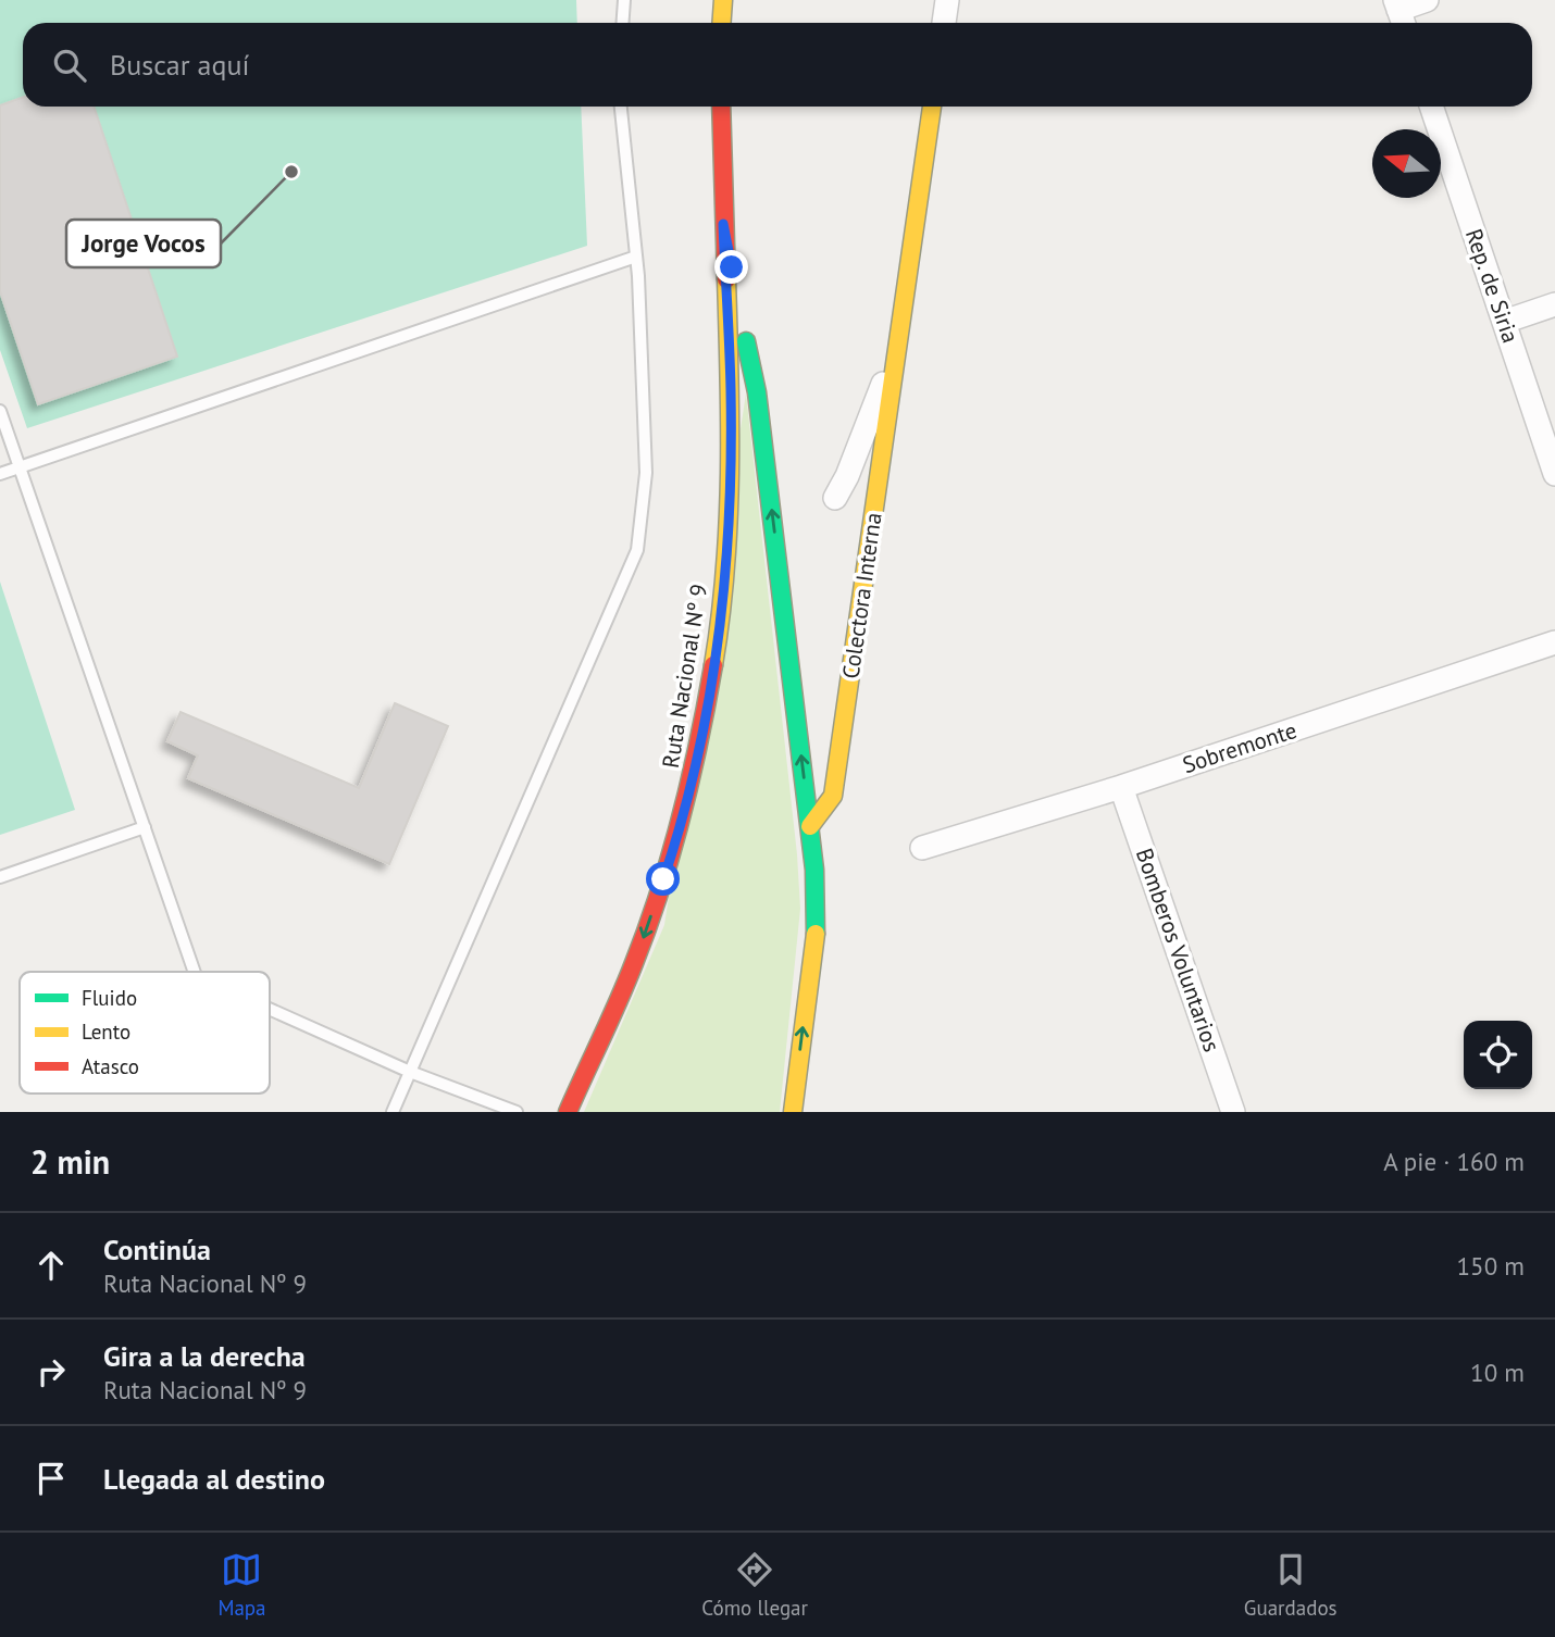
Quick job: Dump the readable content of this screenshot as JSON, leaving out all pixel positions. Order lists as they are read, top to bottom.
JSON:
{
  "streets": {
    "main road": ["Colectora Interna", "Ruta Nacional Nº 9"],
    "street": ["Rep. de Siria", "Sobremonte", "Bomberos Voluntarios"]
  },
  "crossings": [
    ["Colectora Interna", "Ruta Nacional Nº 9"],
    ["Sobremonte", "Bomberos Voluntarios"]
  ],
  "places": ["Jorge Vocos"],
  "legend": ["Fluido", "Lento", "Atasco"],
  "north": "left",
  "page": {
    "search": "Buscar aquí",
    "heading": ["2 min", "A pie · 160 m"],
    "list": [
      ["Continúa", "Ruta Nacional Nº 9", "150 m"],
      ["Gira a la derecha", "Ruta Nacional Nº 9", "10 m"],
      "Llegada al destino"
    ],
    "nav": ["Mapa", "Cómo llegar", "Guardados"]
  }
}
